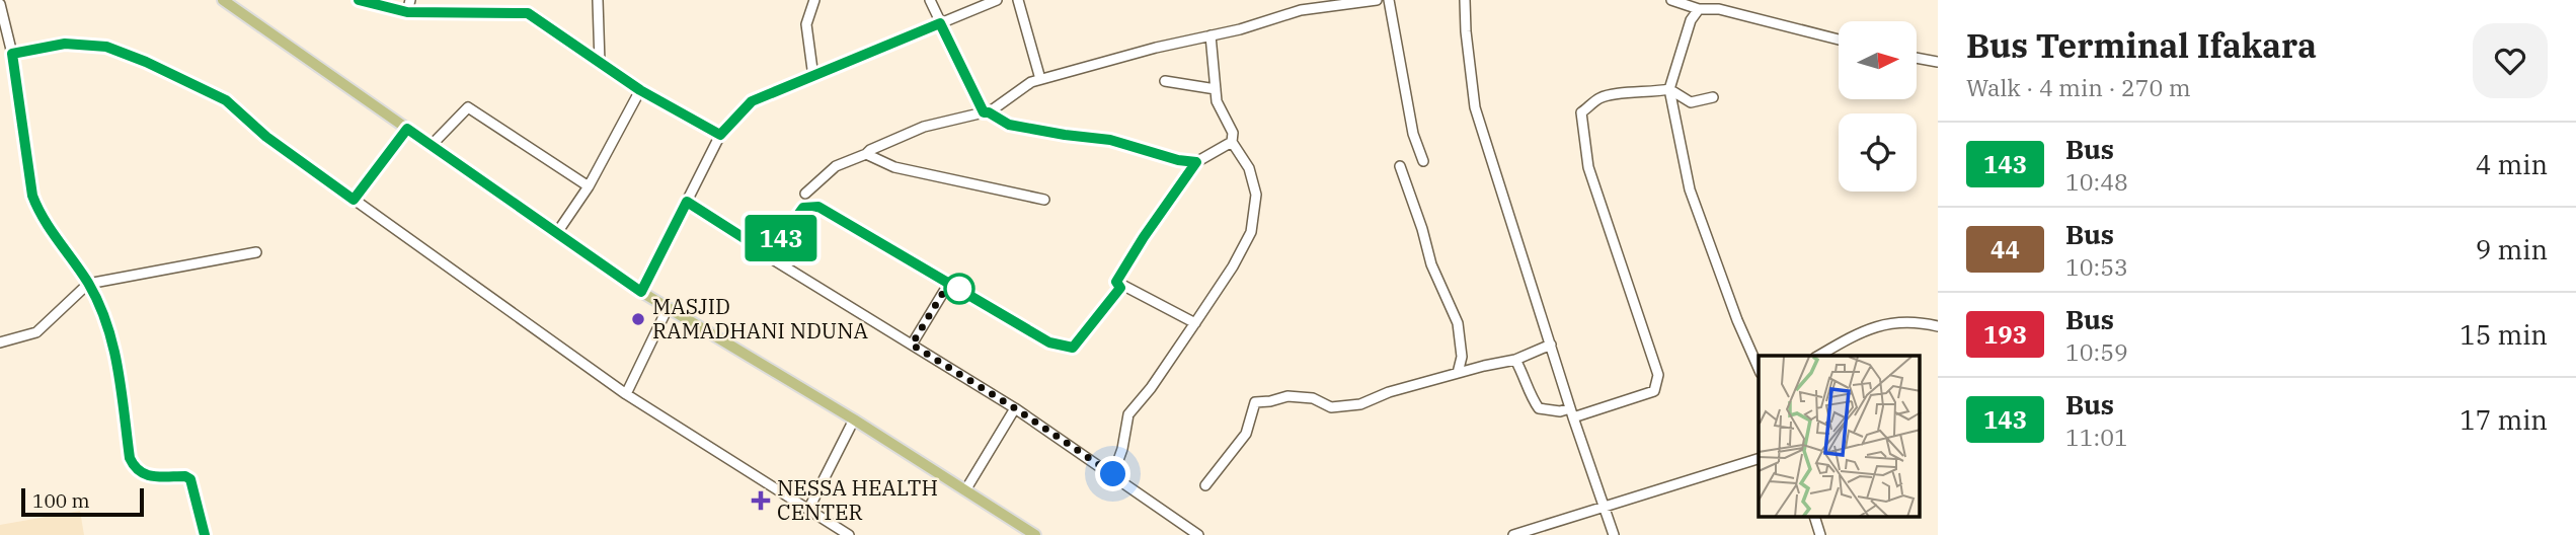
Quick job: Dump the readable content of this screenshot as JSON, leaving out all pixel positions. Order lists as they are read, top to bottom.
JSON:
{
  "places": {
    "other": ["MASJID RAMADHANI NDUNA"],
    "health": ["NESSA HEALTH CENTER"]
  },
  "lines": ["bus line 143"],
  "scale_bar": "100 m",
  "north": "right",
  "page": {
    "on_map": "143",
    "heading": ["Bus Terminal Ifakara", "Walk · 4 min · 270 m"],
    "list": [
      {
        "mark": "143",
        "name": "Bus",
        "note": "10:48",
        "value": "4 min"
      },
      {
        "mark": "44",
        "name": "Bus",
        "note": "10:53",
        "value": "9 min"
      },
      {
        "mark": "193",
        "name": "Bus",
        "note": "10:59",
        "value": "15 min"
      },
      {
        "mark": "143",
        "name": "Bus",
        "note": "11:01",
        "value": "17 min"
      }
    ],
    "scale": "100 m"
  }
}
